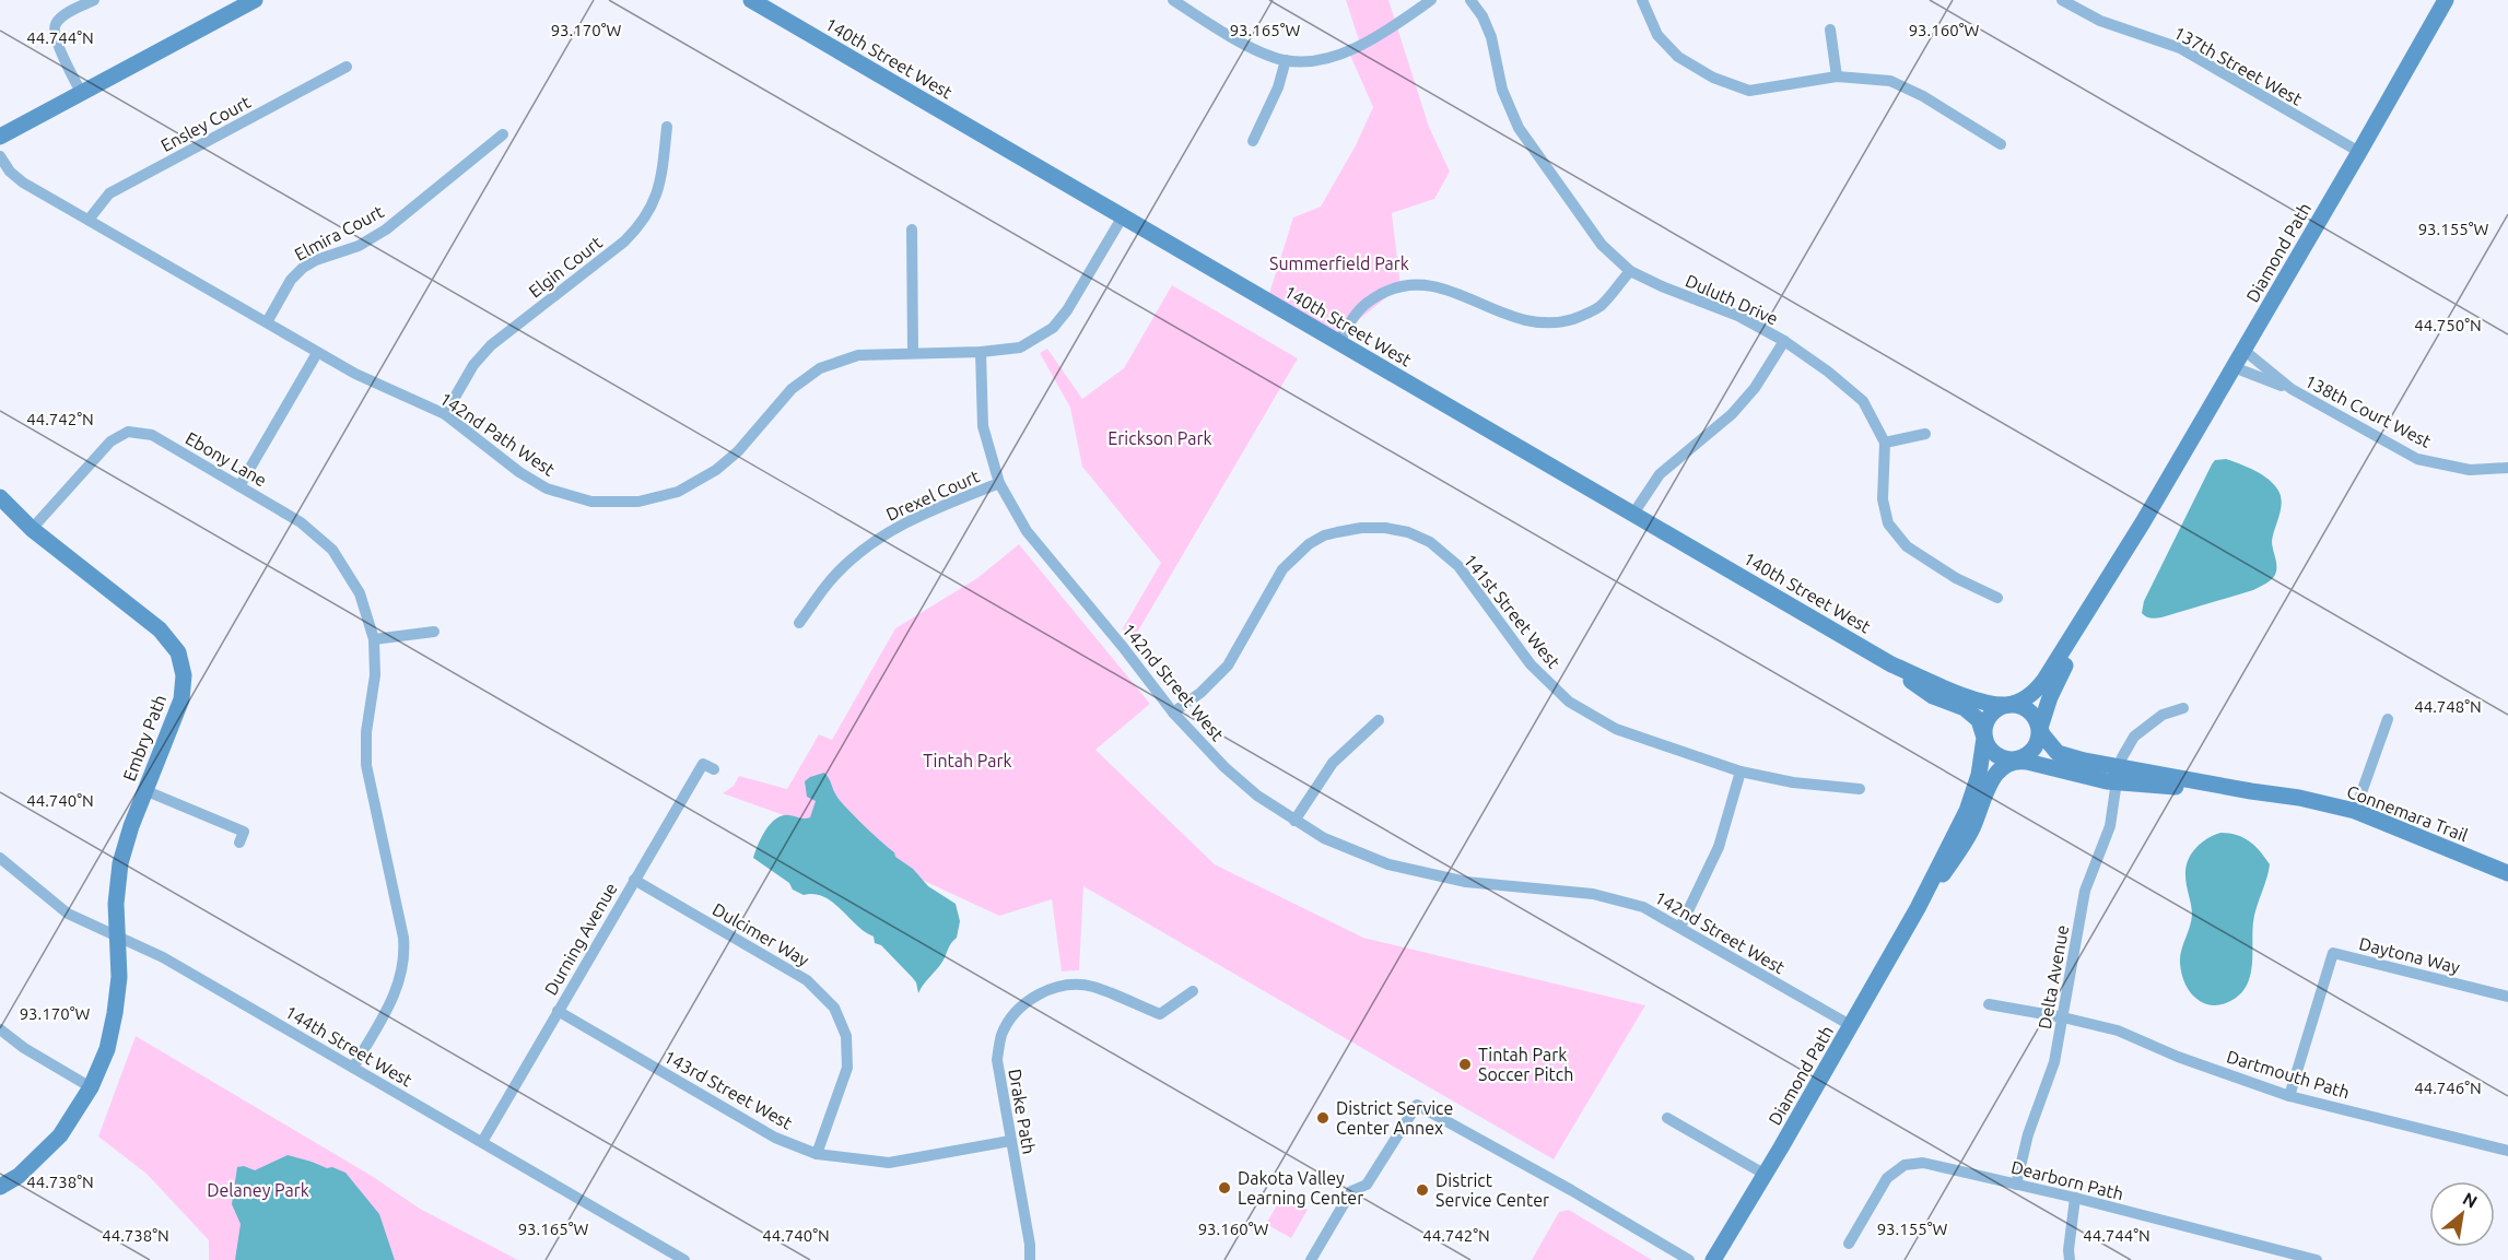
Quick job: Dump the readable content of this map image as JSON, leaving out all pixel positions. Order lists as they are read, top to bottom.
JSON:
{
  "streets": {
    "street": [
      "140th Street West",
      "137th Street West",
      "Ensley Court",
      "Elmira Court",
      "Diamond Path",
      "Elgin Court",
      "Duluth Drive",
      "138th Court West",
      "142nd Path West",
      "Ebony Lane",
      "Drexel Court",
      "141st Street West",
      "142nd Street West",
      "Embry Path",
      "Connemara Trail",
      "Dulcimer Way",
      "Durning Avenue",
      "Daytona Way",
      "Delta Avenue",
      "144th Street West",
      "Dartmouth Path",
      "143rd Street West",
      "Drake Path",
      "Dearborn Path"
    ]
  },
  "crossings": [
    ["140th Street West", "Diamond Path"],
    ["140th Street West", "142nd Path West"],
    ["140th Street West", "Connemara Trail"],
    ["137th Street West", "Diamond Path"],
    ["Ensley Court", "142nd Path West"],
    ["Elmira Court", "142nd Path West"],
    ["Diamond Path", "138th Court West"],
    ["Diamond Path", "142nd Street West"],
    ["Diamond Path", "Connemara Trail"],
    ["Elgin Court", "142nd Path West"],
    ["142nd Path West", "142nd Street West"],
    ["Ebony Lane", "Embry Path"],
    ["Ebony Lane", "144th Street West"],
    ["Drexel Court", "142nd Street West"],
    ["141st Street West", "142nd Street West"],
    ["Embry Path", "144th Street West"],
    ["Connemara Trail", "Delta Avenue"],
    ["Dulcimer Way", "Durning Avenue"],
    ["Dulcimer Way", "143rd Street West"],
    ["Durning Avenue", "144th Street West"],
    ["Durning Avenue", "143rd Street West"],
    ["Daytona Way", "Dartmouth Path"],
    ["Delta Avenue", "Dartmouth Path"],
    ["Delta Avenue", "Dearborn Path"],
    ["143rd Street West", "Drake Path"]
  ],
  "parks": [
    "Summerfield Park",
    "Erickson Park",
    "Tintah Park",
    "Delaney Park"
  ],
  "places": [
    "Tintah Park Soccer Pitch",
    "District Service Center Annex",
    "Dakota Valley Learning Center",
    "District Service Center"
  ],
  "north": "top right",
  "coordinates": [
    "93.170°W",
    "93.165°W",
    "93.160°W",
    "44.744°N",
    "93.155°W",
    "44.750°N",
    "44.742°N",
    "44.748°N",
    "44.740°N",
    "44.746°N",
    "44.738°N"
  ]
}
